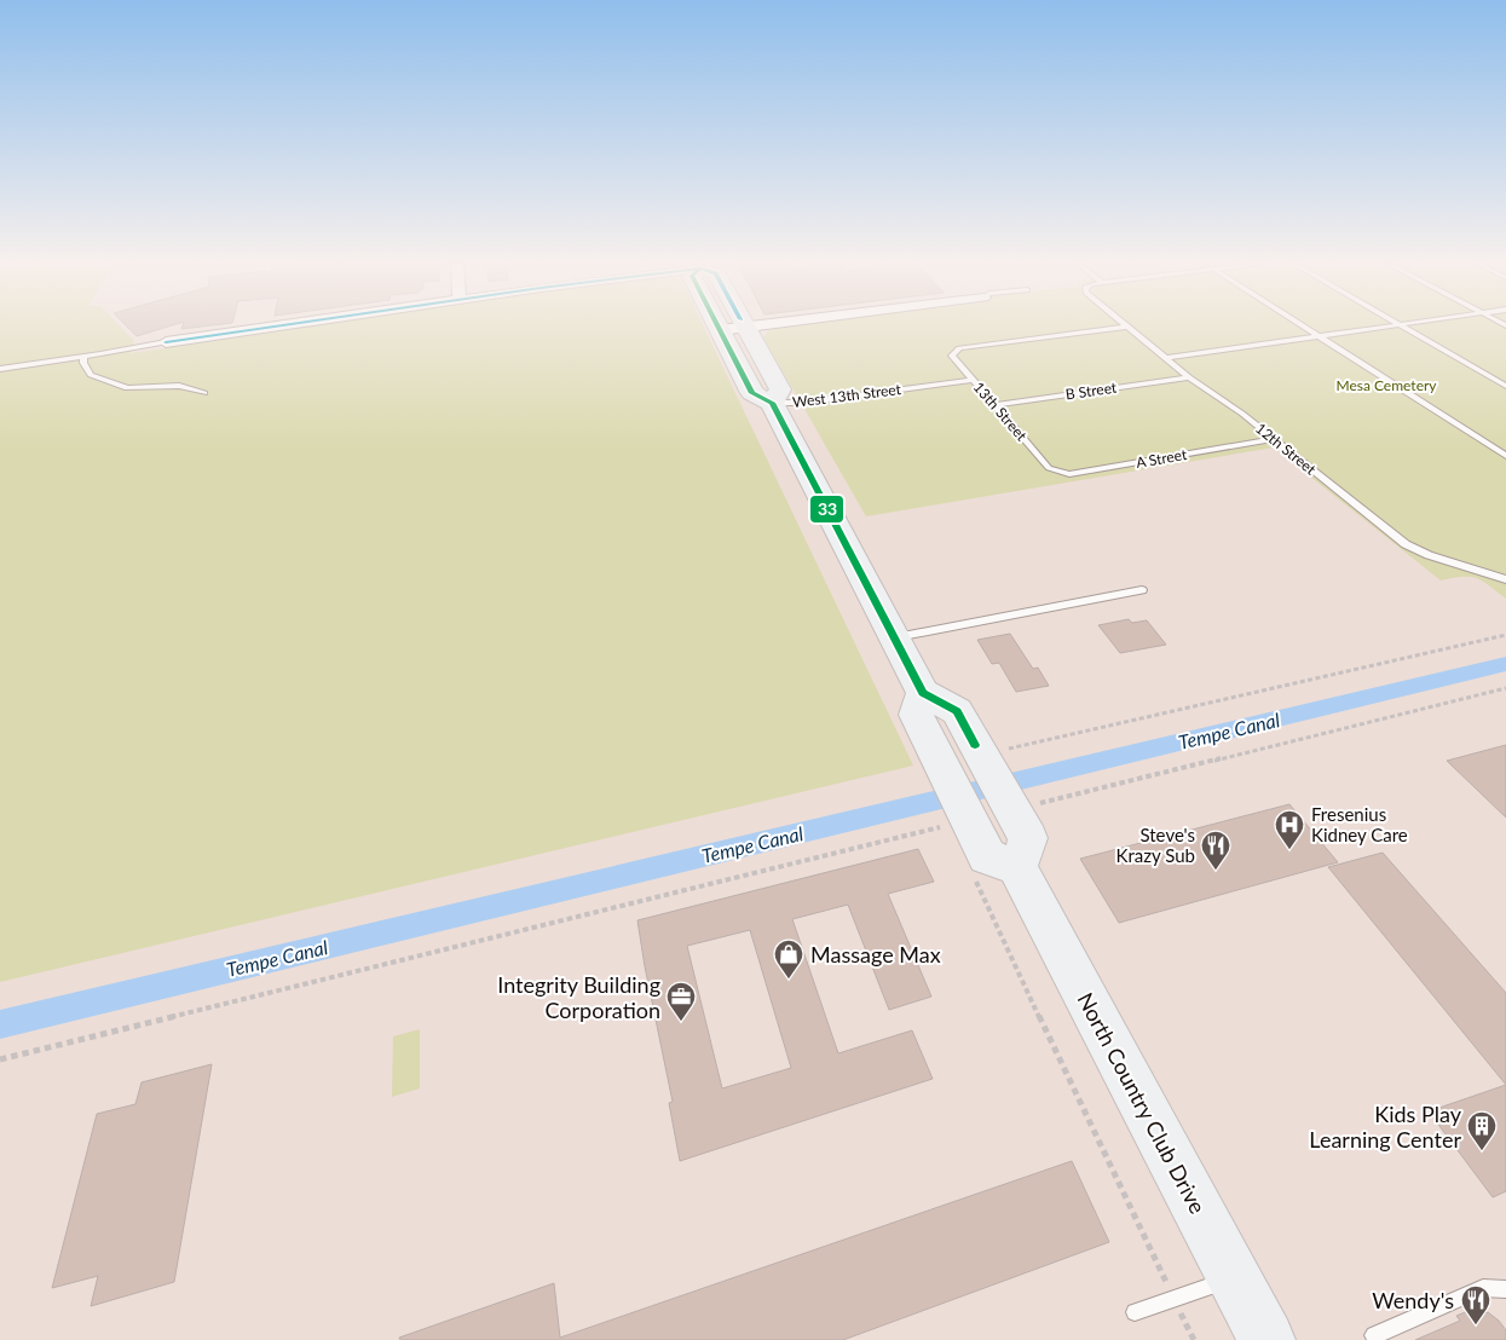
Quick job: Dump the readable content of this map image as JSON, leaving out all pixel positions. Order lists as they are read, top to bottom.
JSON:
{
  "streets": {
    "main road": ["North Country Club Drive"],
    "lane": [
      "B Street",
      "West 13th Street",
      "13th Street",
      "12th Street",
      "A Street"
    ]
  },
  "crossings": [
    ["B Street", "13th Street"],
    ["B Street", "12th Street"],
    ["West 13th Street", "13th Street"],
    ["13th Street", "12th Street"],
    ["13th Street", "A Street"],
    ["12th Street", "A Street"]
  ],
  "water": ["Tempe Canal"],
  "parks": ["Mesa Cemetery"],
  "places": {
    "hospital": ["Fresenius Kidney Care"],
    "restaurant": ["Steve's Krazy Sub", "Wendy's"],
    "shop": ["Massage Max"],
    "office": ["Integrity Building Corporation"],
    "building": ["Kids Play Learning Center"]
  },
  "lines": ["transit line 33"]
}
